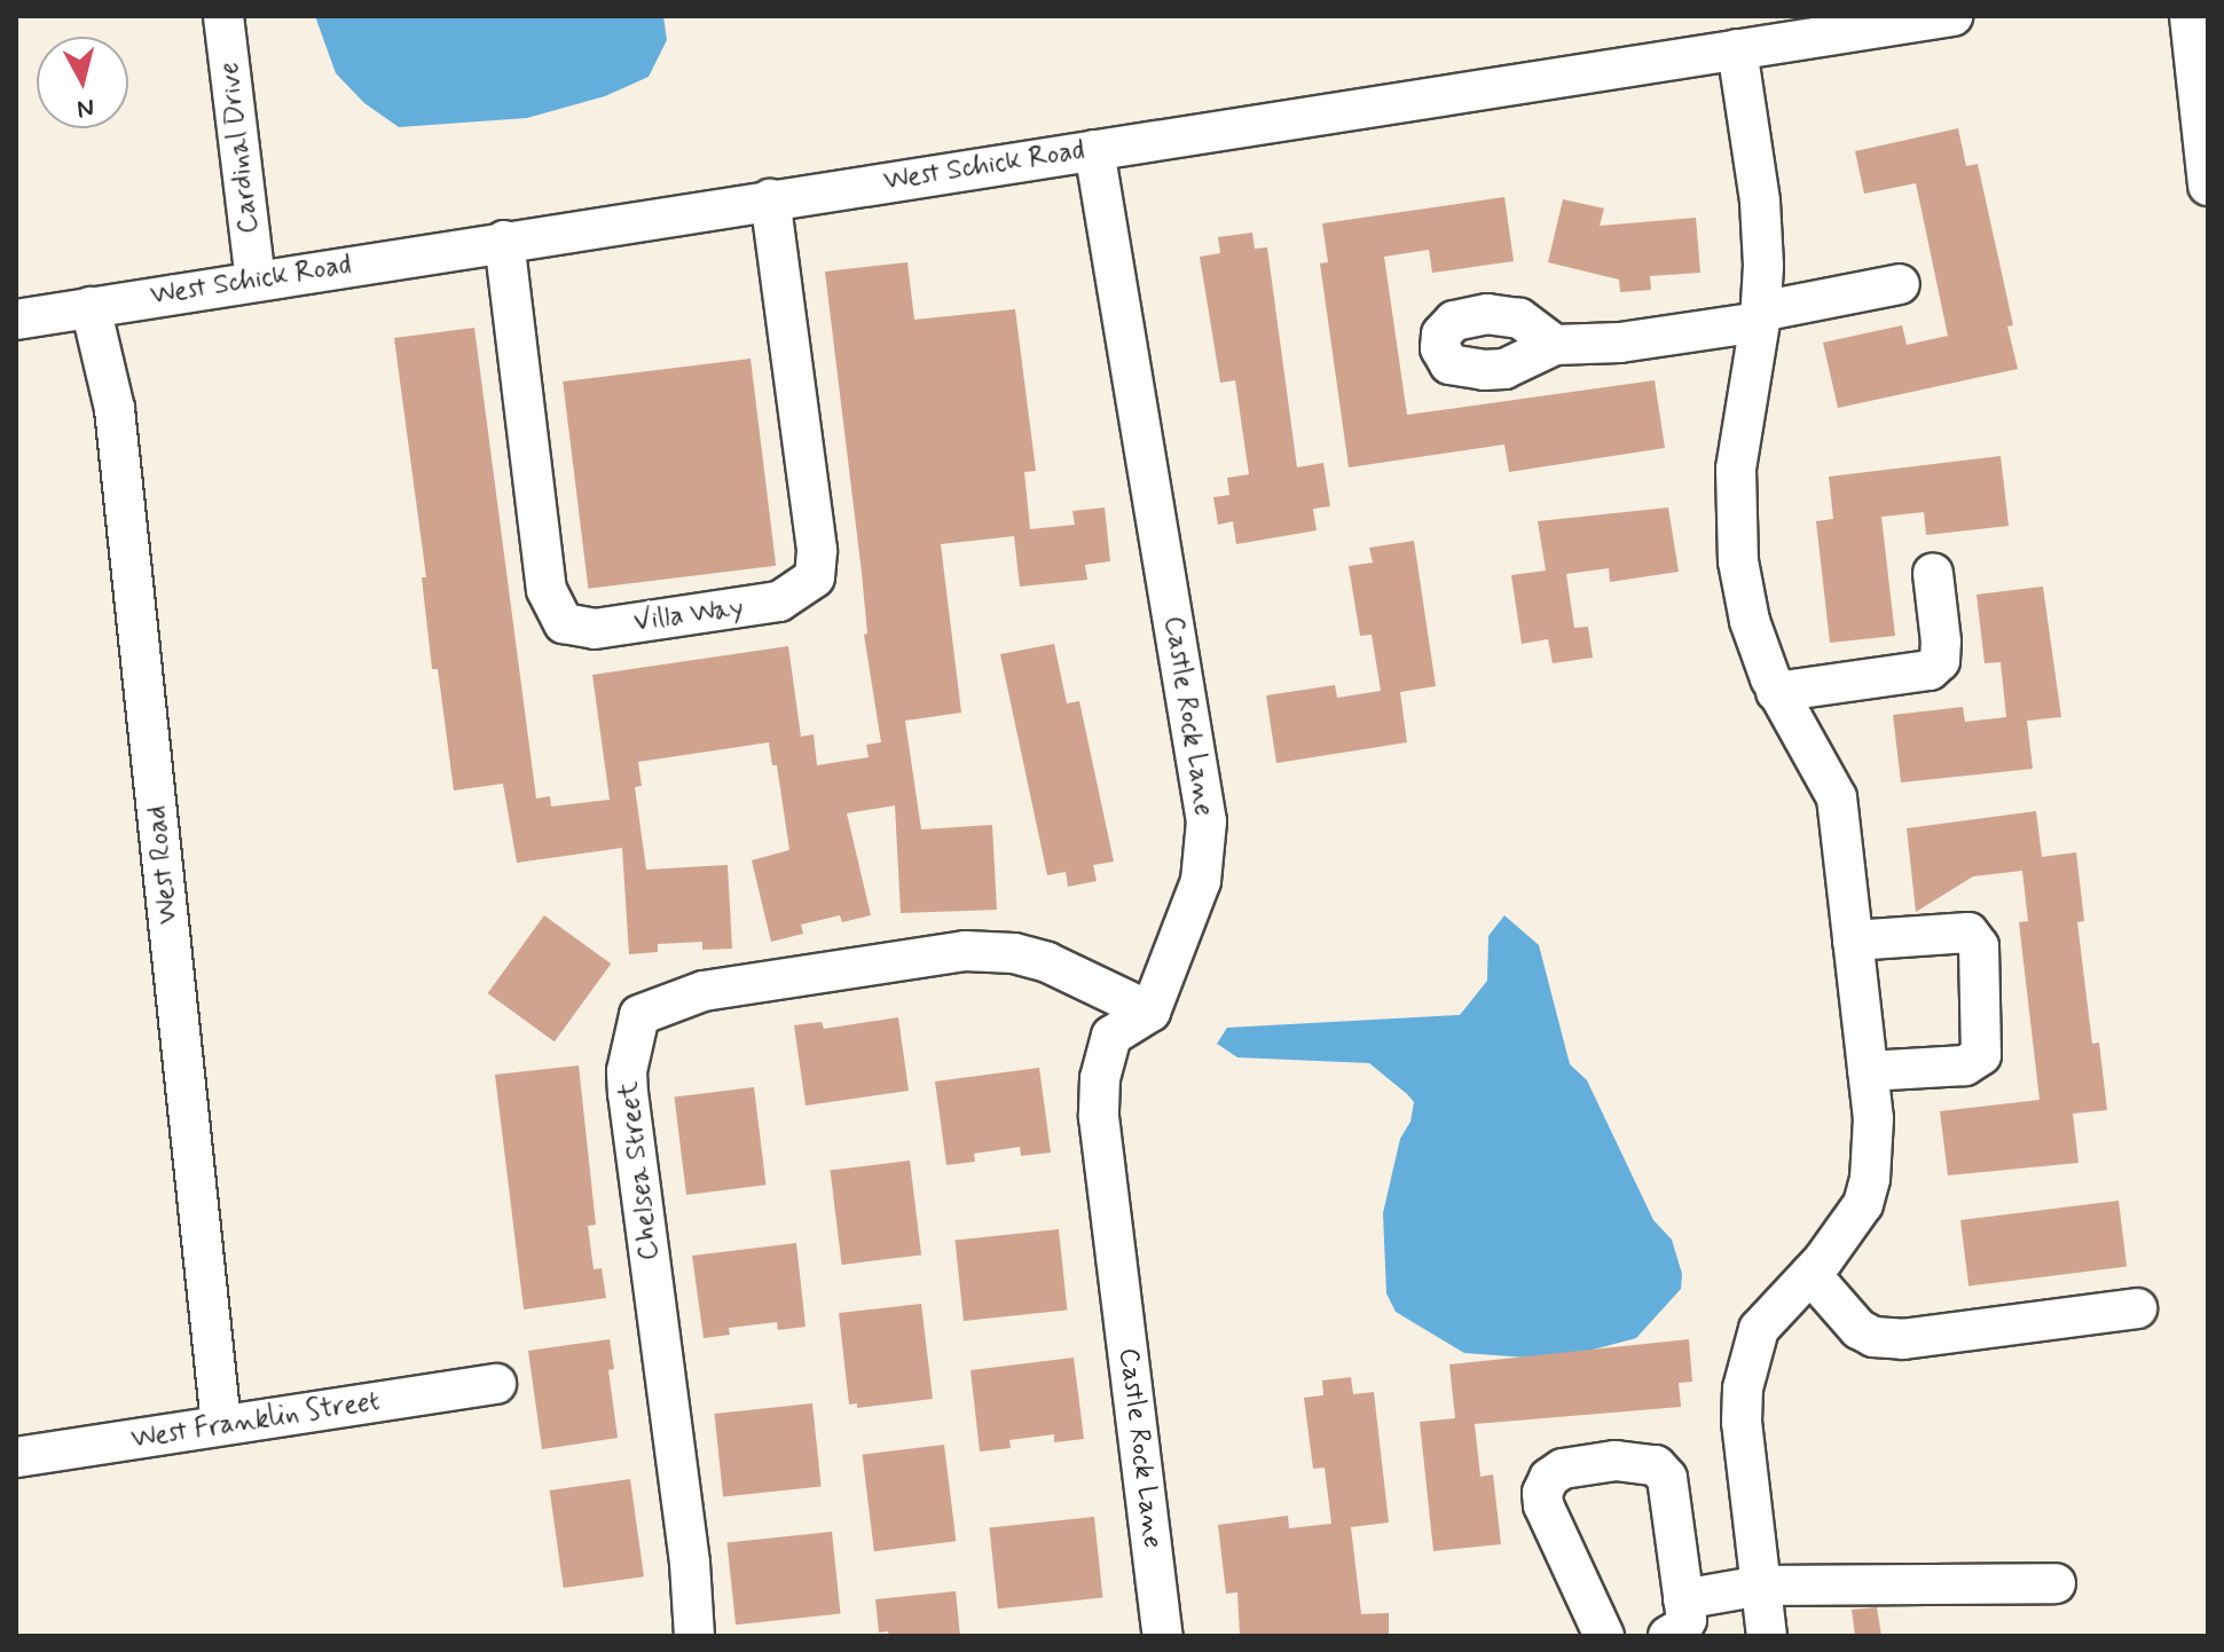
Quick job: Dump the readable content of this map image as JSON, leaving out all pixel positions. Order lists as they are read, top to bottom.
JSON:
{
  "streets": {
    "street": [
      "Cardinal Drive",
      "West Schick Road",
      "Villa Way",
      "Castle Rock Lane",
      "West Road",
      "Chelsea Street",
      "West Franklin Street"
    ]
  },
  "crossings": [
    ["Cardinal Drive", "West Schick Road"],
    ["West Schick Road", "Villa Way"],
    ["West Schick Road", "Castle Rock Lane"],
    ["West Schick Road", "West Road"],
    ["Castle Rock Lane", "Chelsea Street"],
    ["West Road", "West Franklin Street"]
  ],
  "north": "bottom"
}
